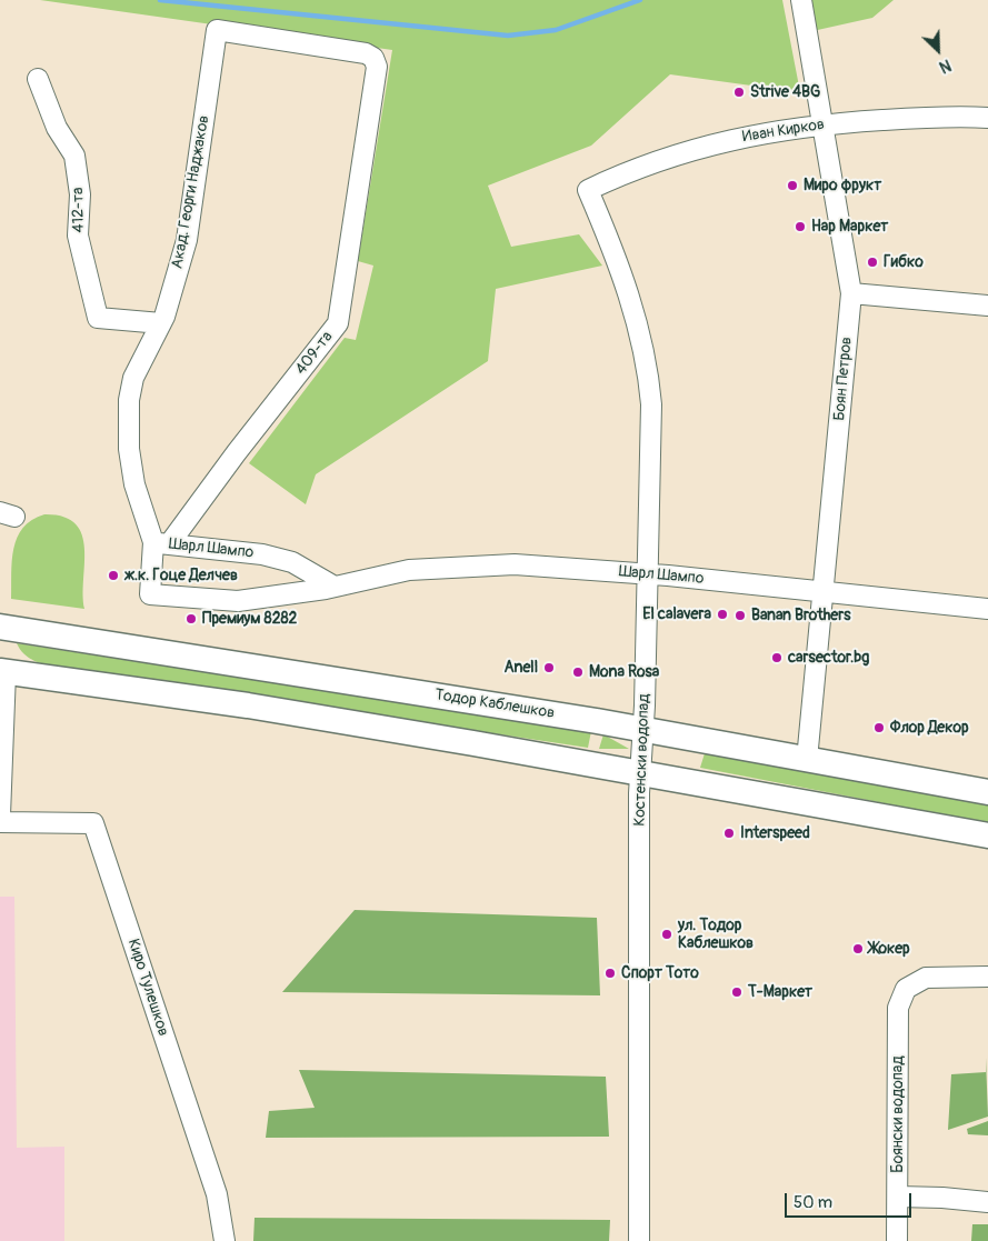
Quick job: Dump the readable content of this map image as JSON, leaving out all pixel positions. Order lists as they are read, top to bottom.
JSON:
{
  "streets": {
    "main road": ["Тодор Каблешков"],
    "street": [
      "Иван Кирков",
      "Акад. Георги Наджаков",
      "412-та",
      "409-та",
      "Боян Петров",
      "Шарл Шампо",
      "Костенски водопад",
      "Киро Тулешков",
      "Боянски водопад"
    ]
  },
  "crossings": [
    ["Иван Кирков", "Боян Петров"],
    ["Иван Кирков", "Костенски водопад"],
    ["Акад. Георги Наджаков", "412-та"],
    ["Акад. Георги Наджаков", "409-та"],
    ["Акад. Георги Наджаков", "Шарл Шампо"],
    ["409-та", "Шарл Шампо"],
    ["Боян Петров", "Шарл Шампо"],
    ["Боян Петров", "Тодор Каблешков"],
    ["Шарл Шампо", "Костенски водопад"],
    ["Тодор Каблешков", "Костенски водопад"]
  ],
  "places": [
    "Strive 4BG",
    "Миро фрукт",
    "Нар Маркет",
    "Гибко",
    "ж.к. Гоце Делчев",
    "El calavera",
    "Banan Brothers",
    "Премиум 8282",
    "carsector.bg",
    "Anell",
    "Mona Rosa",
    "Флор Декор",
    "Interspeed",
    "ул. Тодор Каблешков",
    "Жокер",
    "Спорт Тото",
    "Т-Маркет"
  ],
  "scale_bar": "50 m",
  "north": "bottom right"
}
